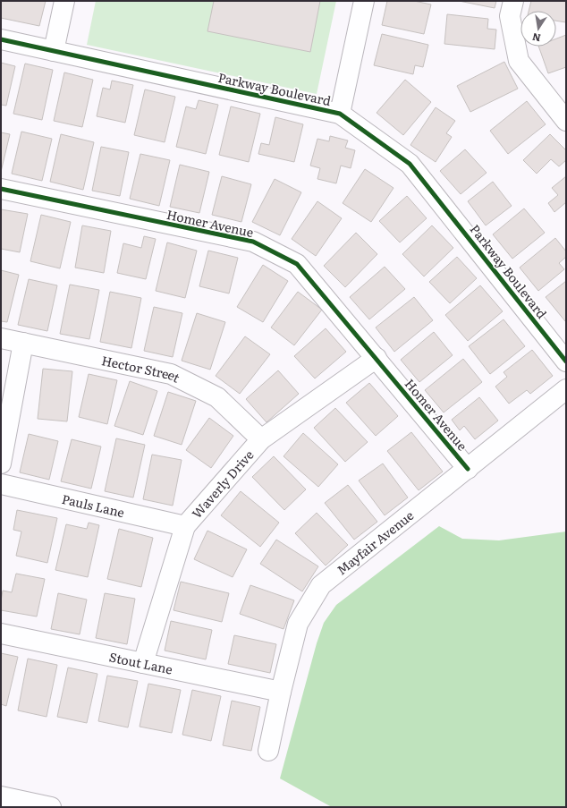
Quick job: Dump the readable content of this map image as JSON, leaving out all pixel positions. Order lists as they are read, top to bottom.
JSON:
{
  "streets": {
    "street": [
      "Parkway Boulevard",
      "Homer Avenue",
      "Hector Street",
      "Waverly Drive",
      "Pauls Lane",
      "Mayfair Avenue",
      "Stout Lane"
    ]
  },
  "crossings": [
    ["Homer Avenue", "Waverly Drive"],
    ["Homer Avenue", "Mayfair Avenue"],
    ["Hector Street", "Waverly Drive"],
    ["Waverly Drive", "Pauls Lane"],
    ["Waverly Drive", "Stout Lane"],
    ["Mayfair Avenue", "Stout Lane"]
  ],
  "north": "bottom"
}
